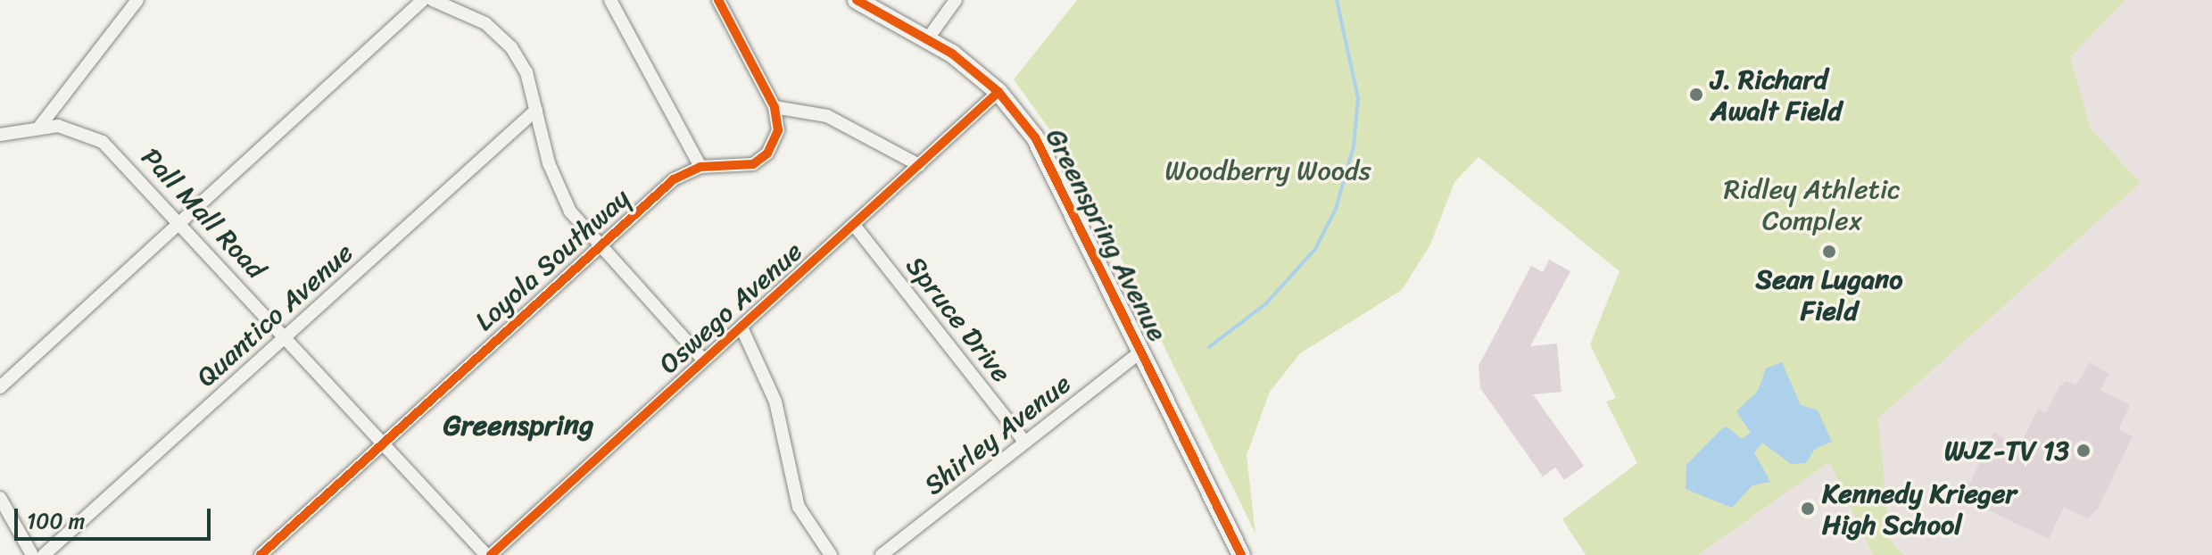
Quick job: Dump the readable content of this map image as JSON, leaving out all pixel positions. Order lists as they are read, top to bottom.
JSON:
{
  "streets": {
    "main road": ["Greenspring Avenue"],
    "street": [
      "Pall Mall Road",
      "Loyola Southway",
      "Oswego Avenue",
      "Quantico Avenue",
      "Spruce Drive",
      "Shirley Avenue"
    ]
  },
  "crossings": [
    ["Pall Mall Road", "Loyola Southway"],
    ["Pall Mall Road", "Oswego Avenue"],
    ["Pall Mall Road", "Quantico Avenue"],
    ["Greenspring Avenue", "Oswego Avenue"],
    ["Greenspring Avenue", "Shirley Avenue"],
    ["Oswego Avenue", "Spruce Drive"],
    ["Spruce Drive", "Shirley Avenue"]
  ],
  "districts": ["Greenspring"],
  "parks": ["Woodberry Woods", "Ridley Athletic Complex"],
  "places": [
    "J. Richard Awalt Field",
    "Sean Lugano Field",
    "WJZ-TV 13",
    "Kennedy Krieger High School"
  ],
  "scale_bar": "100 m"
}
